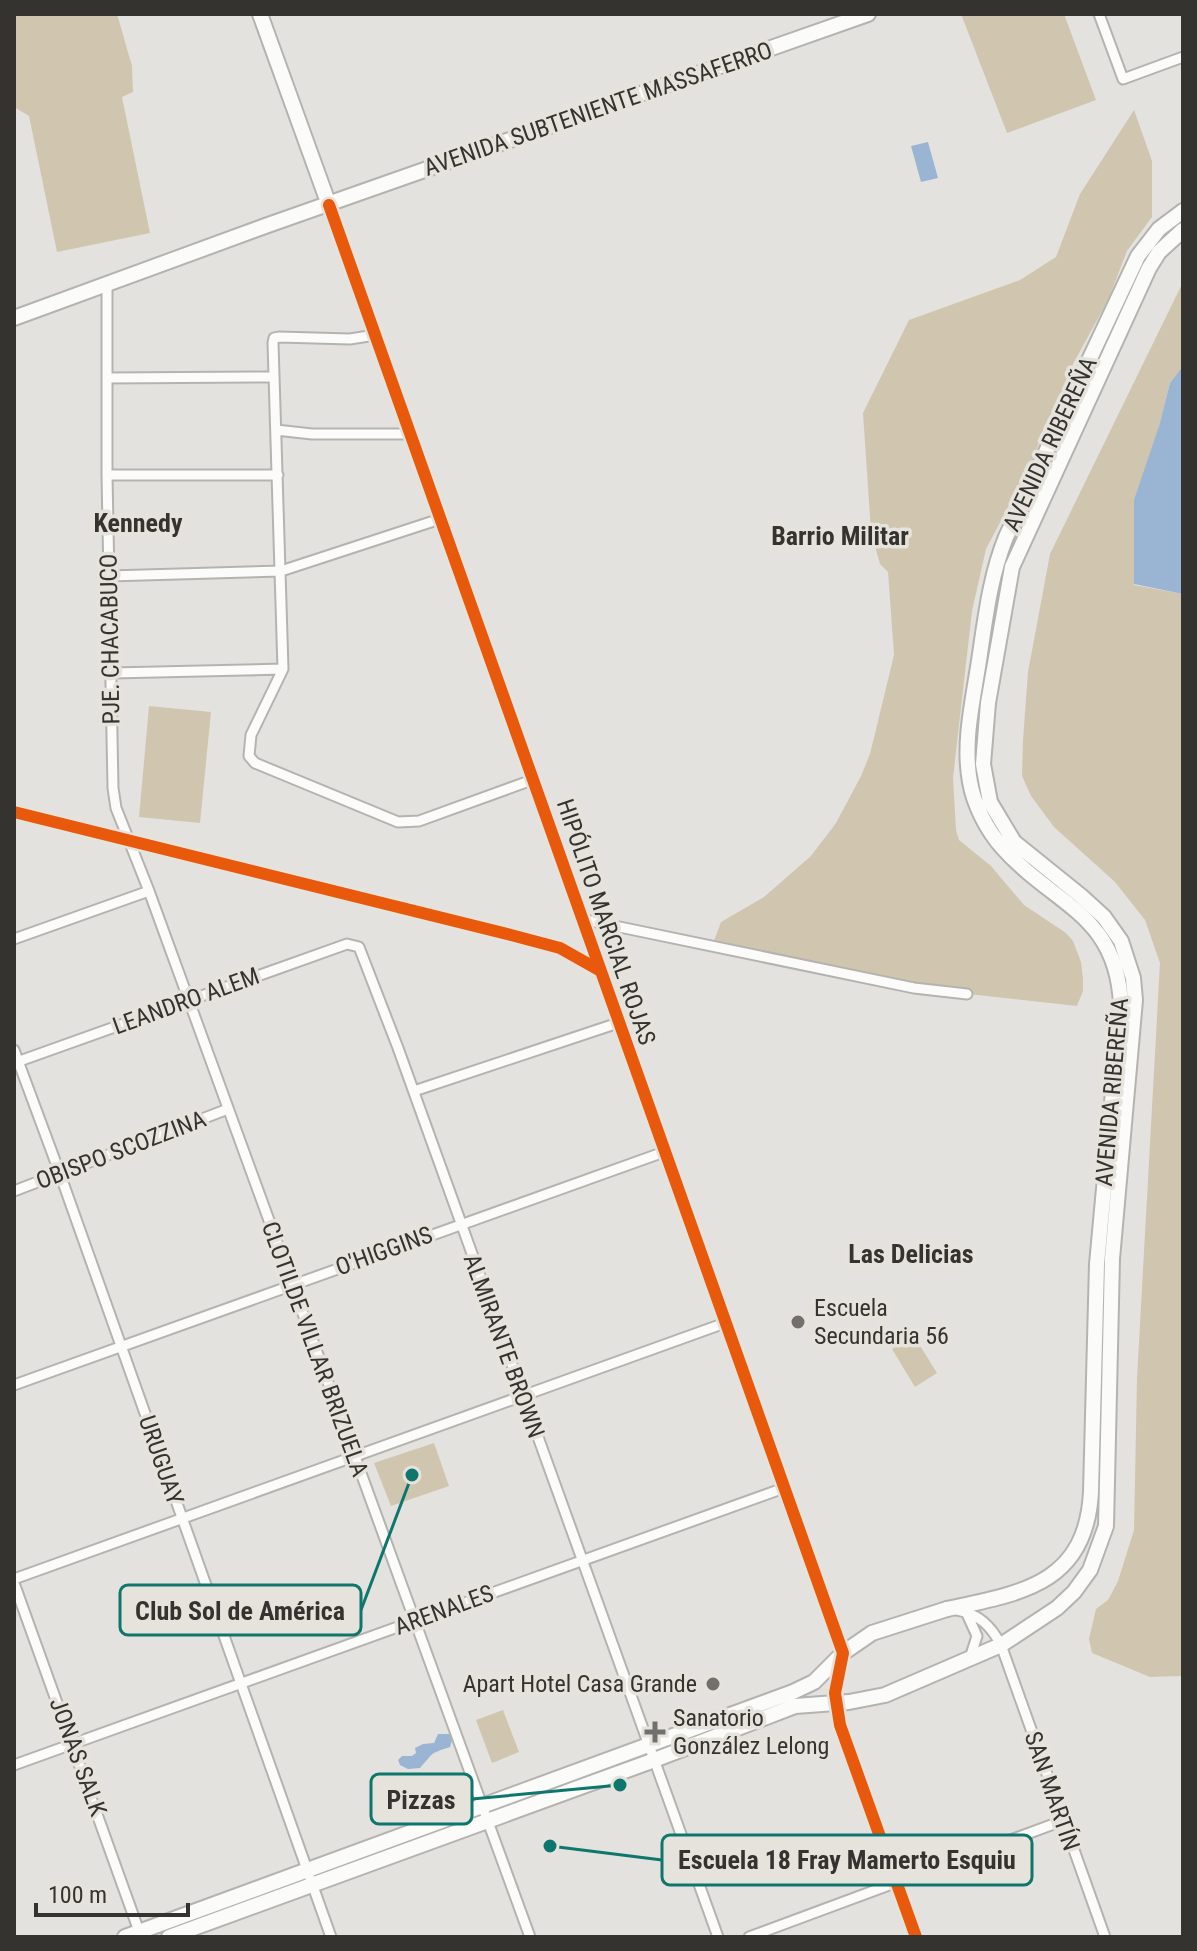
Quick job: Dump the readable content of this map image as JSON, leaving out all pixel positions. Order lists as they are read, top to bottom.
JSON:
{
  "streets": {
    "main road": ["AVENIDA SUBTENIENTE MASSAFERRO", "AVENIDA RIBEREÑA", "HIPÓLITO MARCIAL ROJAS"],
    "street": [
      "PJE. CHACABUCO",
      "LEANDRO ALEM",
      "OBISPO SCOZZINA",
      "O'HIGGINS",
      "ALMIRANTE BROWN",
      "CLOTILDE VILLAR BRIZUELA",
      "URUGUAY",
      "ARENALES",
      "JONAS SALK",
      "SAN MARTÍN"
    ]
  },
  "crossings": [
    ["AVENIDA SUBTENIENTE MASSAFERRO", "PJE. CHACABUCO"],
    ["AVENIDA SUBTENIENTE MASSAFERRO", "HIPÓLITO MARCIAL ROJAS"],
    ["AVENIDA RIBEREÑA", "HIPÓLITO MARCIAL ROJAS"],
    ["AVENIDA RIBEREÑA", "SAN MARTÍN"],
    ["PJE. CHACABUCO", "CLOTILDE VILLAR BRIZUELA"],
    ["HIPÓLITO MARCIAL ROJAS", "O'HIGGINS"],
    ["HIPÓLITO MARCIAL ROJAS", "ARENALES"],
    ["LEANDRO ALEM", "ALMIRANTE BROWN"],
    ["LEANDRO ALEM", "CLOTILDE VILLAR BRIZUELA"],
    ["LEANDRO ALEM", "URUGUAY"],
    ["OBISPO SCOZZINA", "CLOTILDE VILLAR BRIZUELA"],
    ["OBISPO SCOZZINA", "URUGUAY"],
    ["O'HIGGINS", "ALMIRANTE BROWN"],
    ["O'HIGGINS", "CLOTILDE VILLAR BRIZUELA"],
    ["O'HIGGINS", "URUGUAY"],
    ["ALMIRANTE BROWN", "ARENALES"],
    ["CLOTILDE VILLAR BRIZUELA", "ARENALES"],
    ["URUGUAY", "ARENALES"],
    ["ARENALES", "JONAS SALK"]
  ],
  "districts": ["Kennedy", "Barrio Militar", "Las Delicias"],
  "places": {
    "other": [
      "Escuela Secundaria 56",
      "Club Sol de América",
      "Apart Hotel Casa Grande",
      "Pizzas",
      "Escuela 18 Fray Mamerto Esquiu"
    ],
    "health": ["Sanatorio González Lelong"]
  },
  "scale_bar": "100 m"
}
